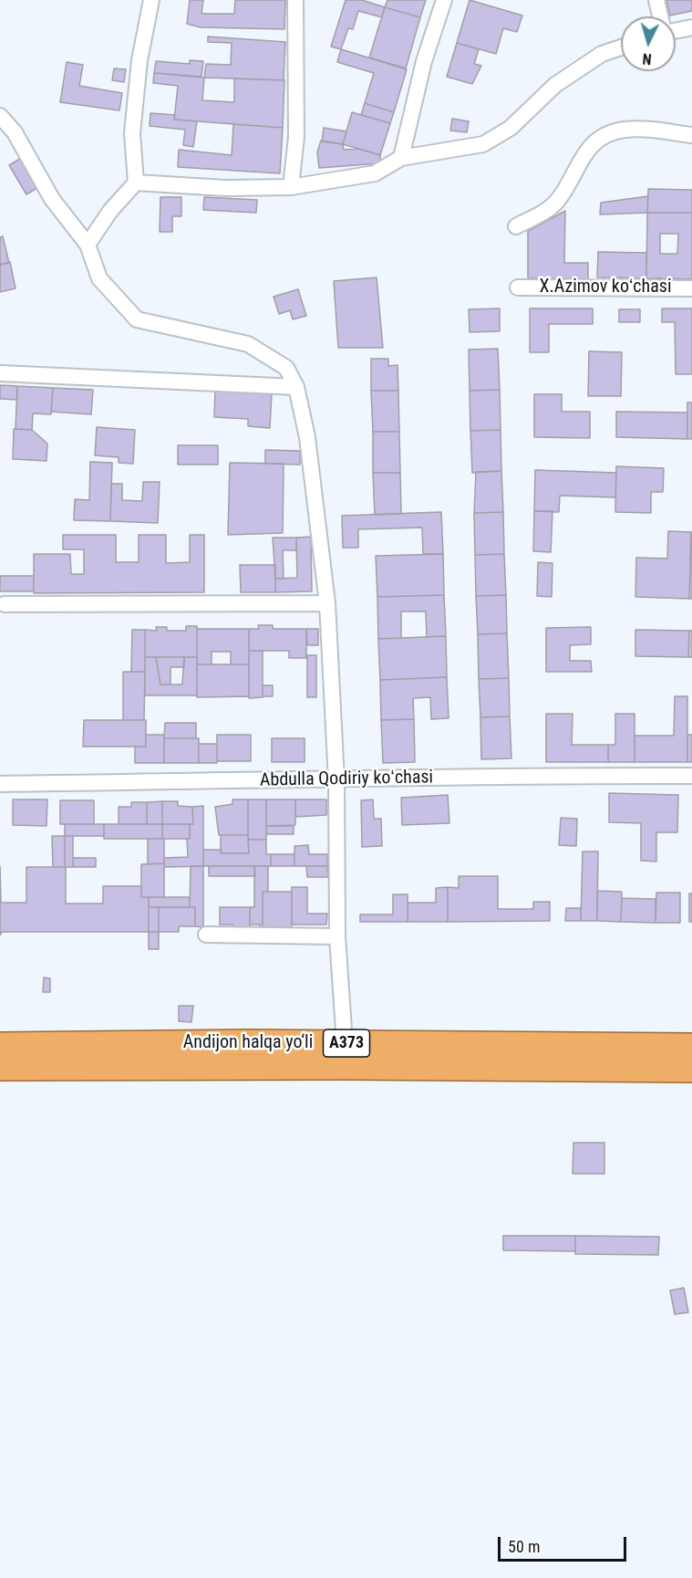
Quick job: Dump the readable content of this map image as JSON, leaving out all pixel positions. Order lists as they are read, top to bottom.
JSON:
{
  "streets": {
    "highway": ["Andijon halqa yo‘li", "A373"],
    "street": ["X.Azimov koʻchasi", "Abdulla Qodiriy koʻchasi"]
  },
  "scale_bar": "50 m",
  "north": "bottom"
}
